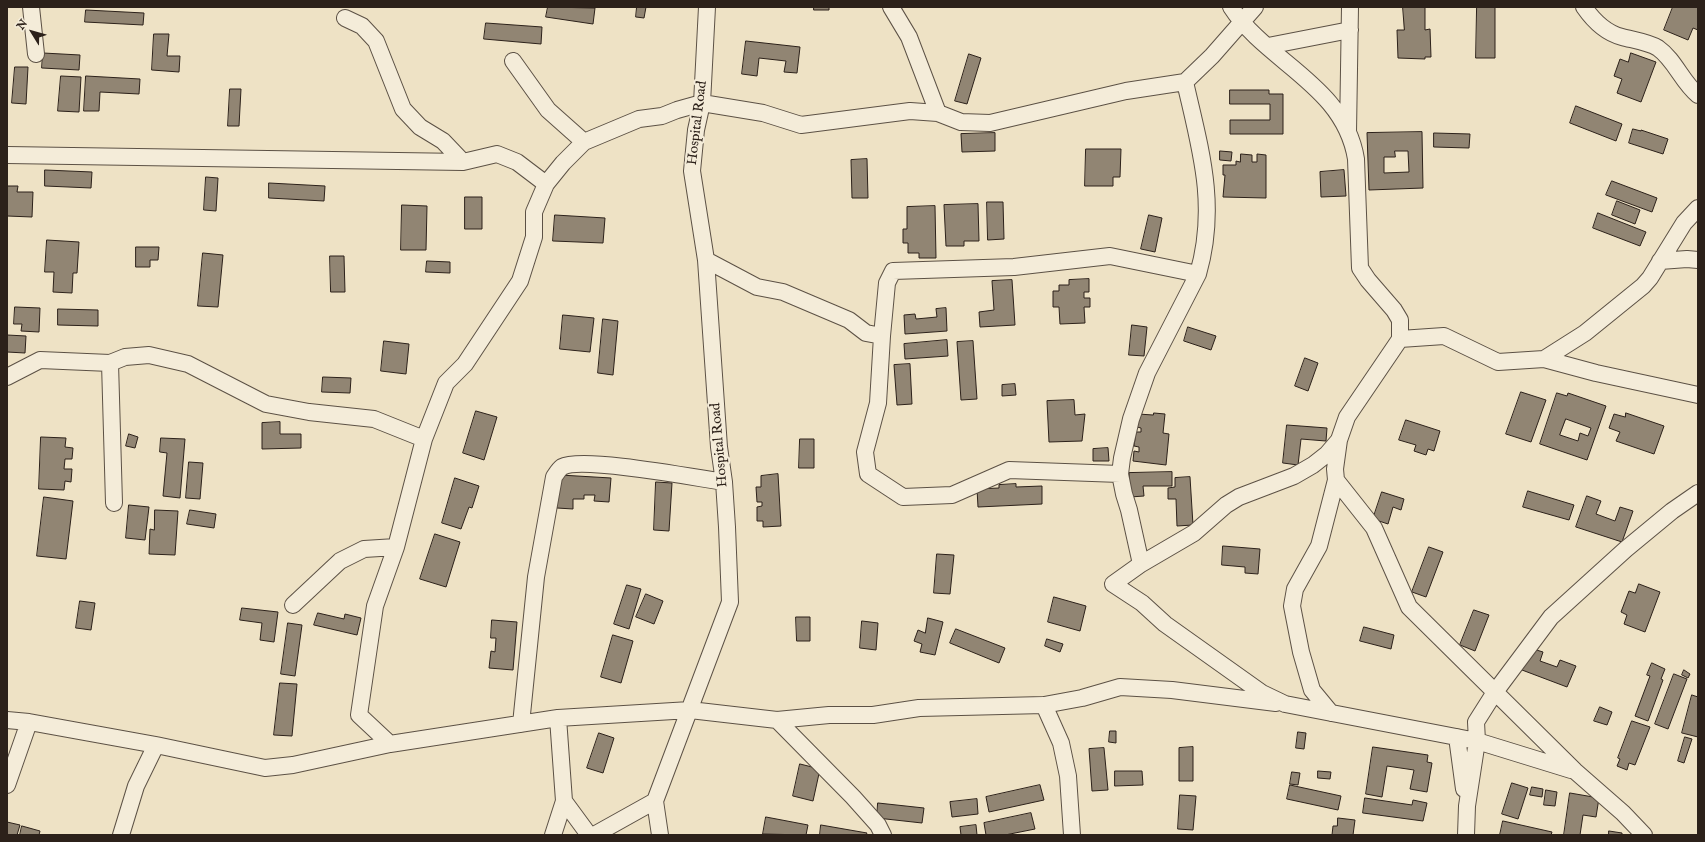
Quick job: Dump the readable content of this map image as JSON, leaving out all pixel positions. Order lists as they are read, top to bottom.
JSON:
{
  "streets": {
    "street": ["Hospital Road"]
  },
  "north": "top left"
}
